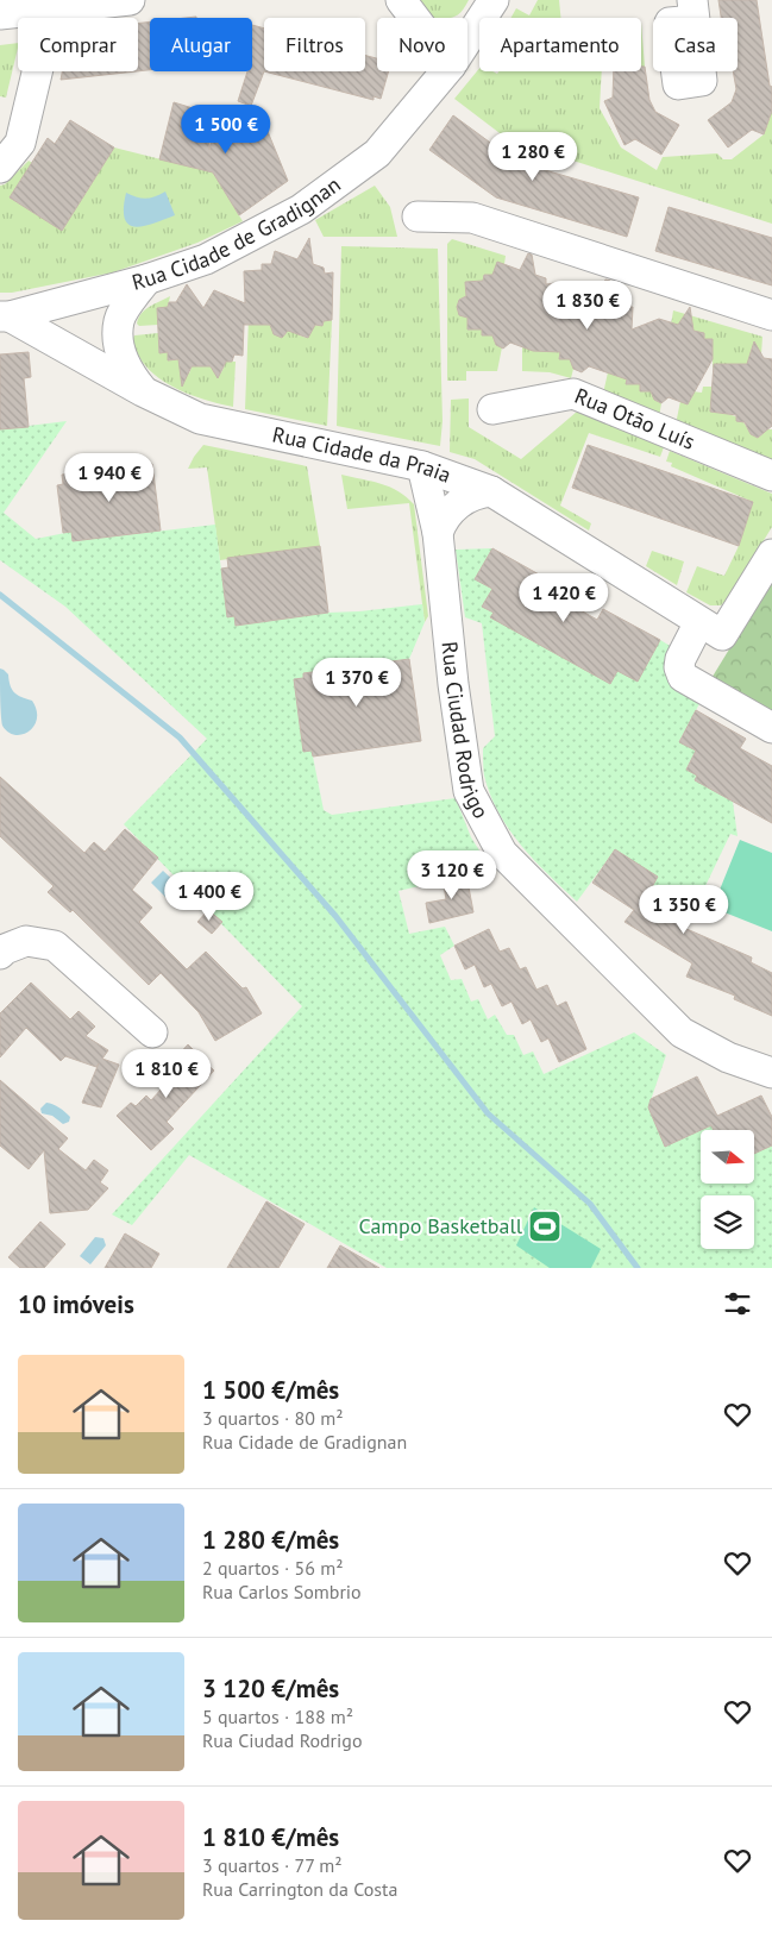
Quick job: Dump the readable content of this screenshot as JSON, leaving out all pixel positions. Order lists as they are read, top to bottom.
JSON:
{
  "streets": {
    "street": [
      "Rua Cidade de Gradignan",
      "Rua Otão Luís",
      "Rua Cidade da Praia",
      "Rua Ciudad Rodrigo"
    ]
  },
  "crossings": [
    ["Rua Cidade de Gradignan", "Rua Cidade da Praia"],
    ["Rua Cidade da Praia", "Rua Ciudad Rodrigo"]
  ],
  "places": {
    "sports": ["Campo Basketball"]
  },
  "north": "right",
  "page": {
    "chip": [
      "Comprar",
      "Alugar",
      "Filtros",
      "Novo",
      "Apartamento",
      "Casa"
    ],
    "price": [
      "1 500 €",
      "1 280 €",
      "1 830 €",
      "1 940 €",
      "1 420 €",
      "1 370 €",
      "3 120 €",
      "1 400 €",
      "1 350 €",
      "1 810 €"
    ],
    "heading": "10 imóveis",
    "list": [
      {
        "name": "1 500 €/mês",
        "note": "3 quartos · 80 m² · Rua Cidade de Gradignan"
      },
      {
        "name": "1 280 €/mês",
        "note": "2 quartos · 56 m² · Rua Carlos Sombrio"
      },
      {
        "name": "3 120 €/mês",
        "note": "5 quartos · 188 m² · Rua Ciudad Rodrigo"
      },
      {
        "name": "1 810 €/mês",
        "note": "3 quartos · 77 m² · Rua Carrington da Costa"
      }
    ]
  }
}
